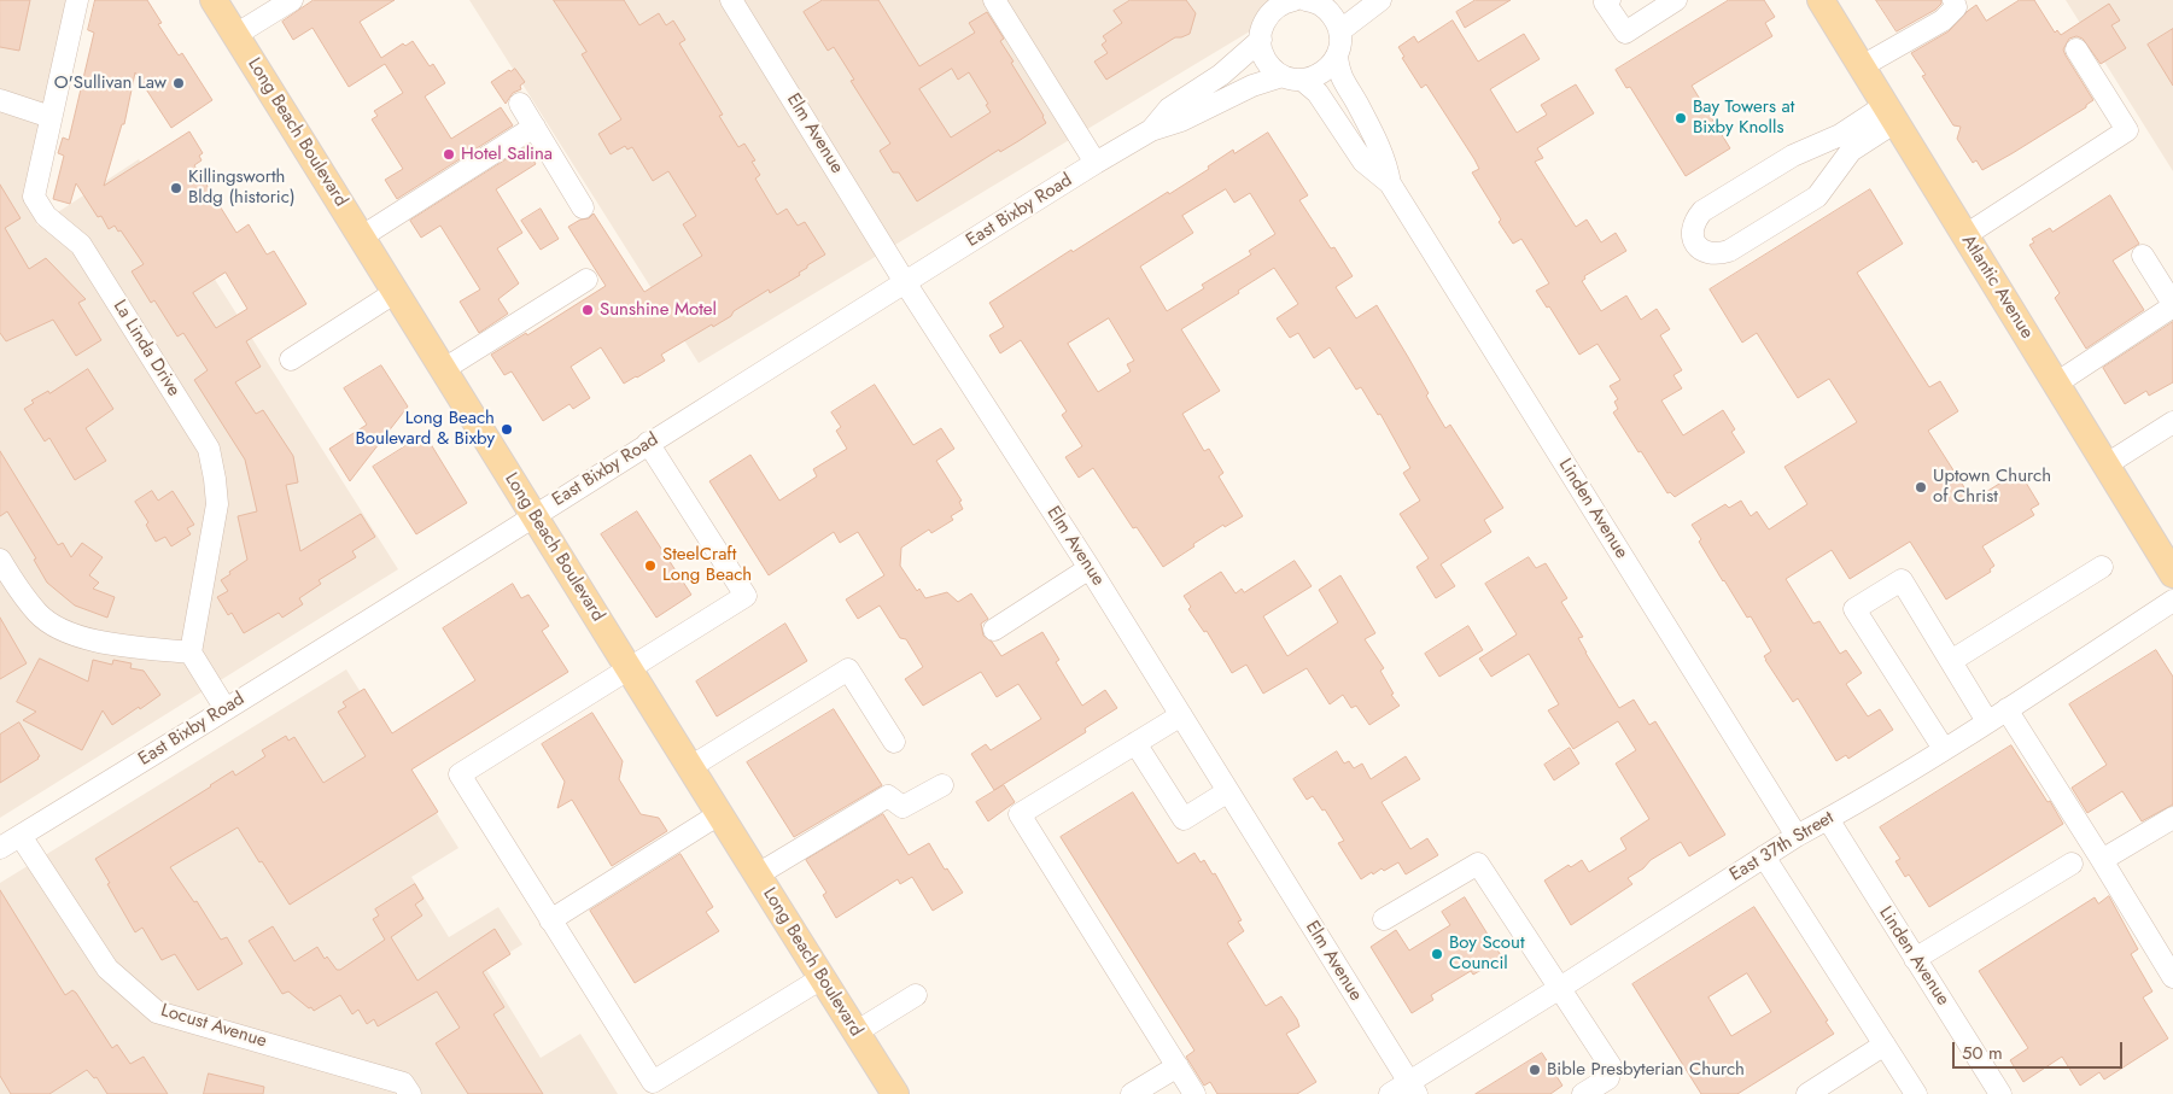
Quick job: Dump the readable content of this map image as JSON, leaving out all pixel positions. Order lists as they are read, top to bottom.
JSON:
{
  "streets": {
    "main road": ["Long Beach Boulevard", "Atlantic Avenue"],
    "street": [
      "Elm Avenue",
      "East Bixby Road",
      "La Linda Drive",
      "Linden Avenue",
      "East 37th Street",
      "Locust Avenue"
    ]
  },
  "crossings": [
    ["Long Beach Boulevard", "East Bixby Road"],
    ["Elm Avenue", "East Bixby Road"],
    ["Elm Avenue", "East 37th Street"],
    ["East Bixby Road", "Locust Avenue"],
    ["Linden Avenue", "East 37th Street"]
  ],
  "places": [
    "O'Sullivan Law",
    "Bay Towers at Bixby Knolls",
    "Hotel Salina",
    "Killingsworth Bldg (historic)",
    "Sunshine Motel",
    "Long Beach Boulevard & Bixby",
    "Uptown Church of Christ",
    "SteelCraft Long Beach",
    "Boy Scout Council",
    "Bible Presbyterian Church"
  ],
  "scale_bar": "50 m"
}
